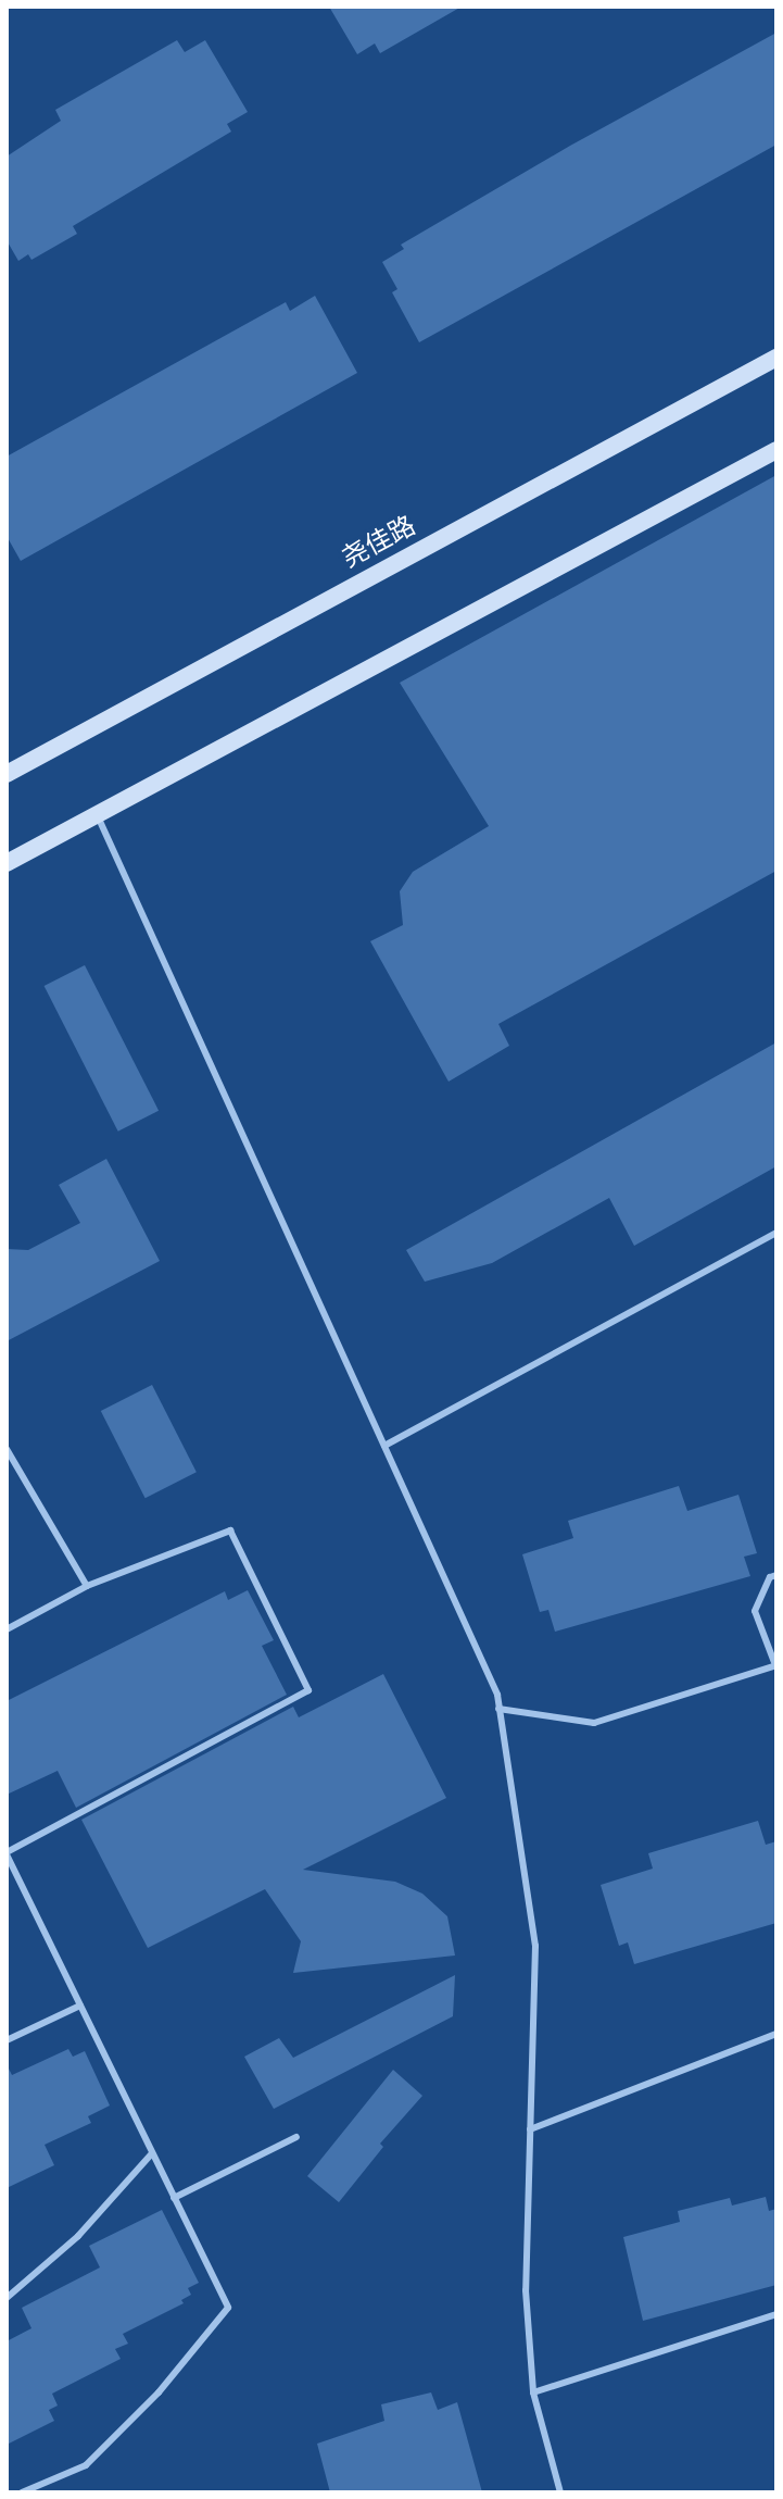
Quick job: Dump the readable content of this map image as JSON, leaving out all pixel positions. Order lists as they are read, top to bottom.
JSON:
{
  "streets": {
    "main road": ["尧佳路"]
  }
}
